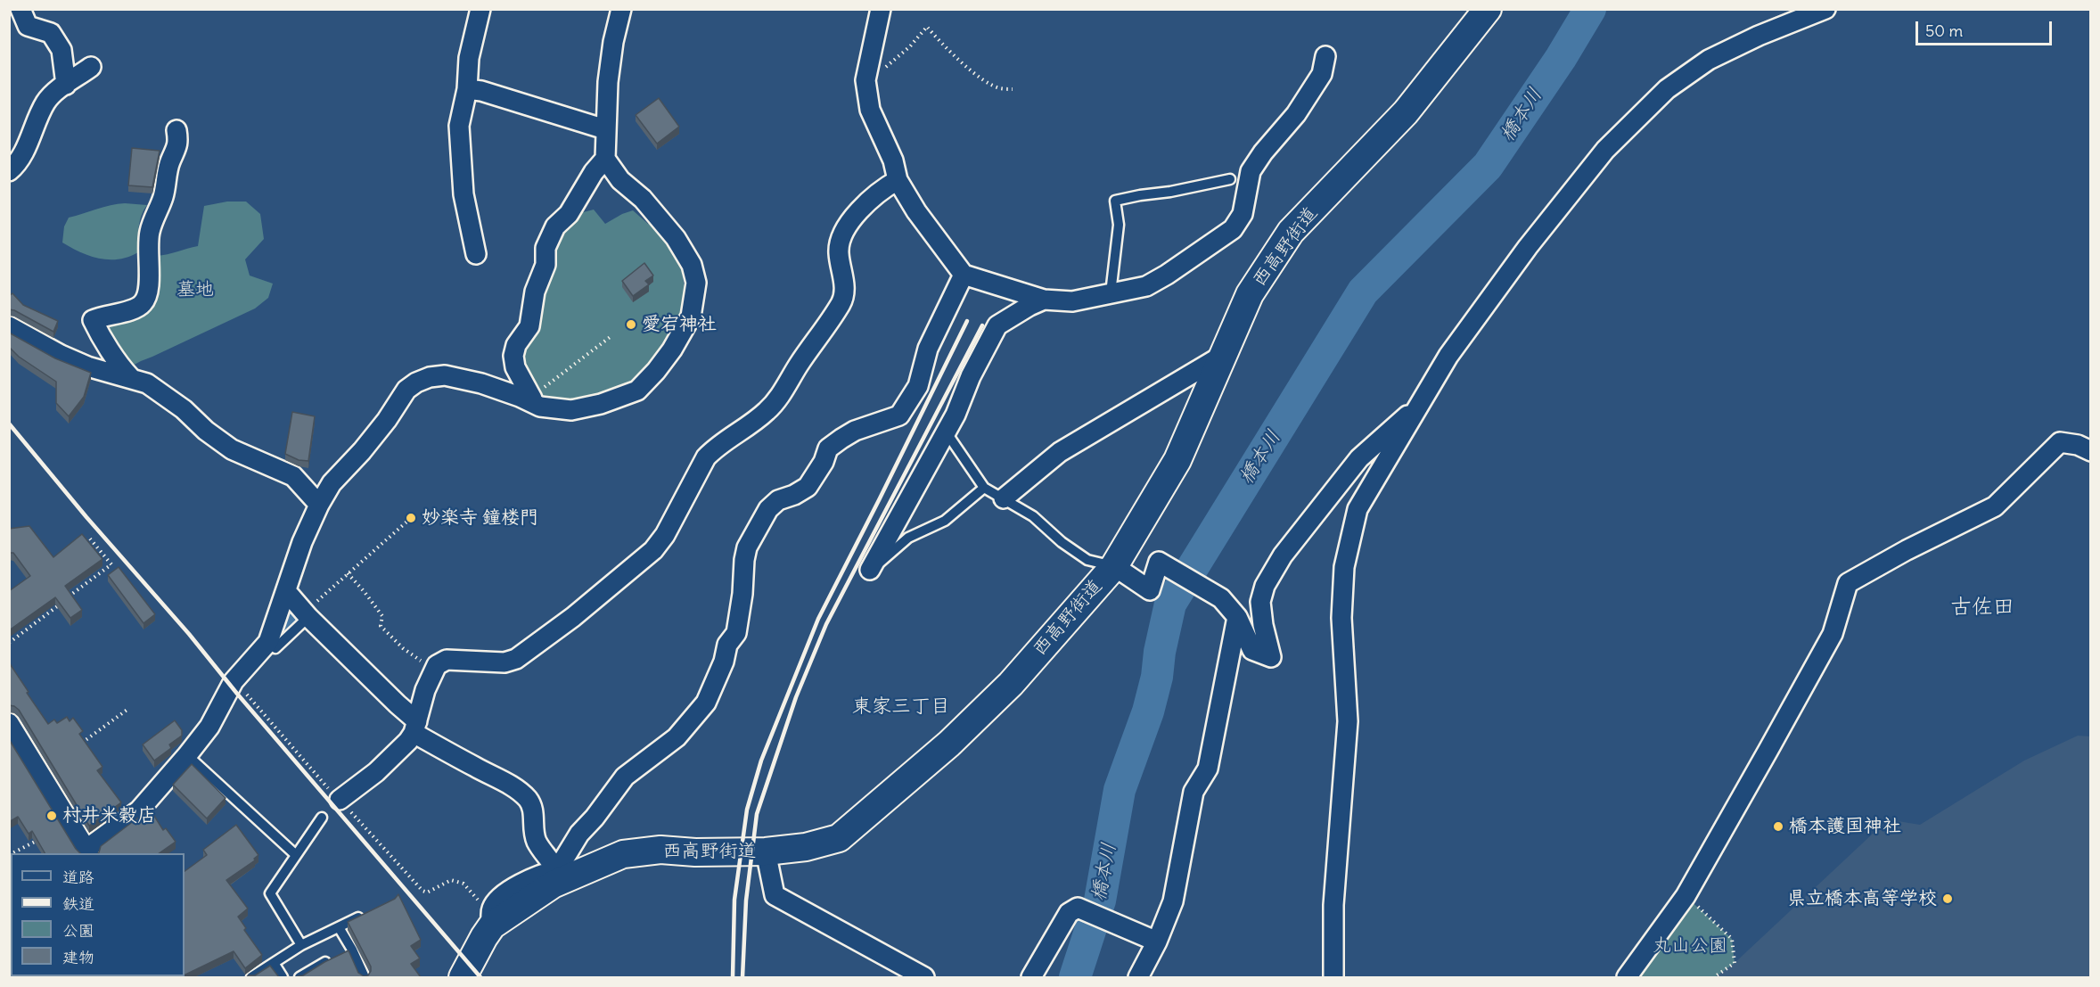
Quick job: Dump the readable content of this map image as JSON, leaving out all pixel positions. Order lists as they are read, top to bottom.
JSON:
{
  "streets": {
    "street": ["西高野街道"]
  },
  "districts": ["古佐田", "東家三丁目"],
  "water": ["橋本川"],
  "parks": ["墓地", "丸山公園"],
  "places": [
    "愛宕神社",
    "妙楽寺 鐘楼門",
    "村井米穀店",
    "橋本護国神社",
    "県立橋本高等学校"
  ],
  "legend": [
    "道路",
    "鉄道",
    "公園",
    "建物"
  ],
  "scale_bar": "50 m"
}
